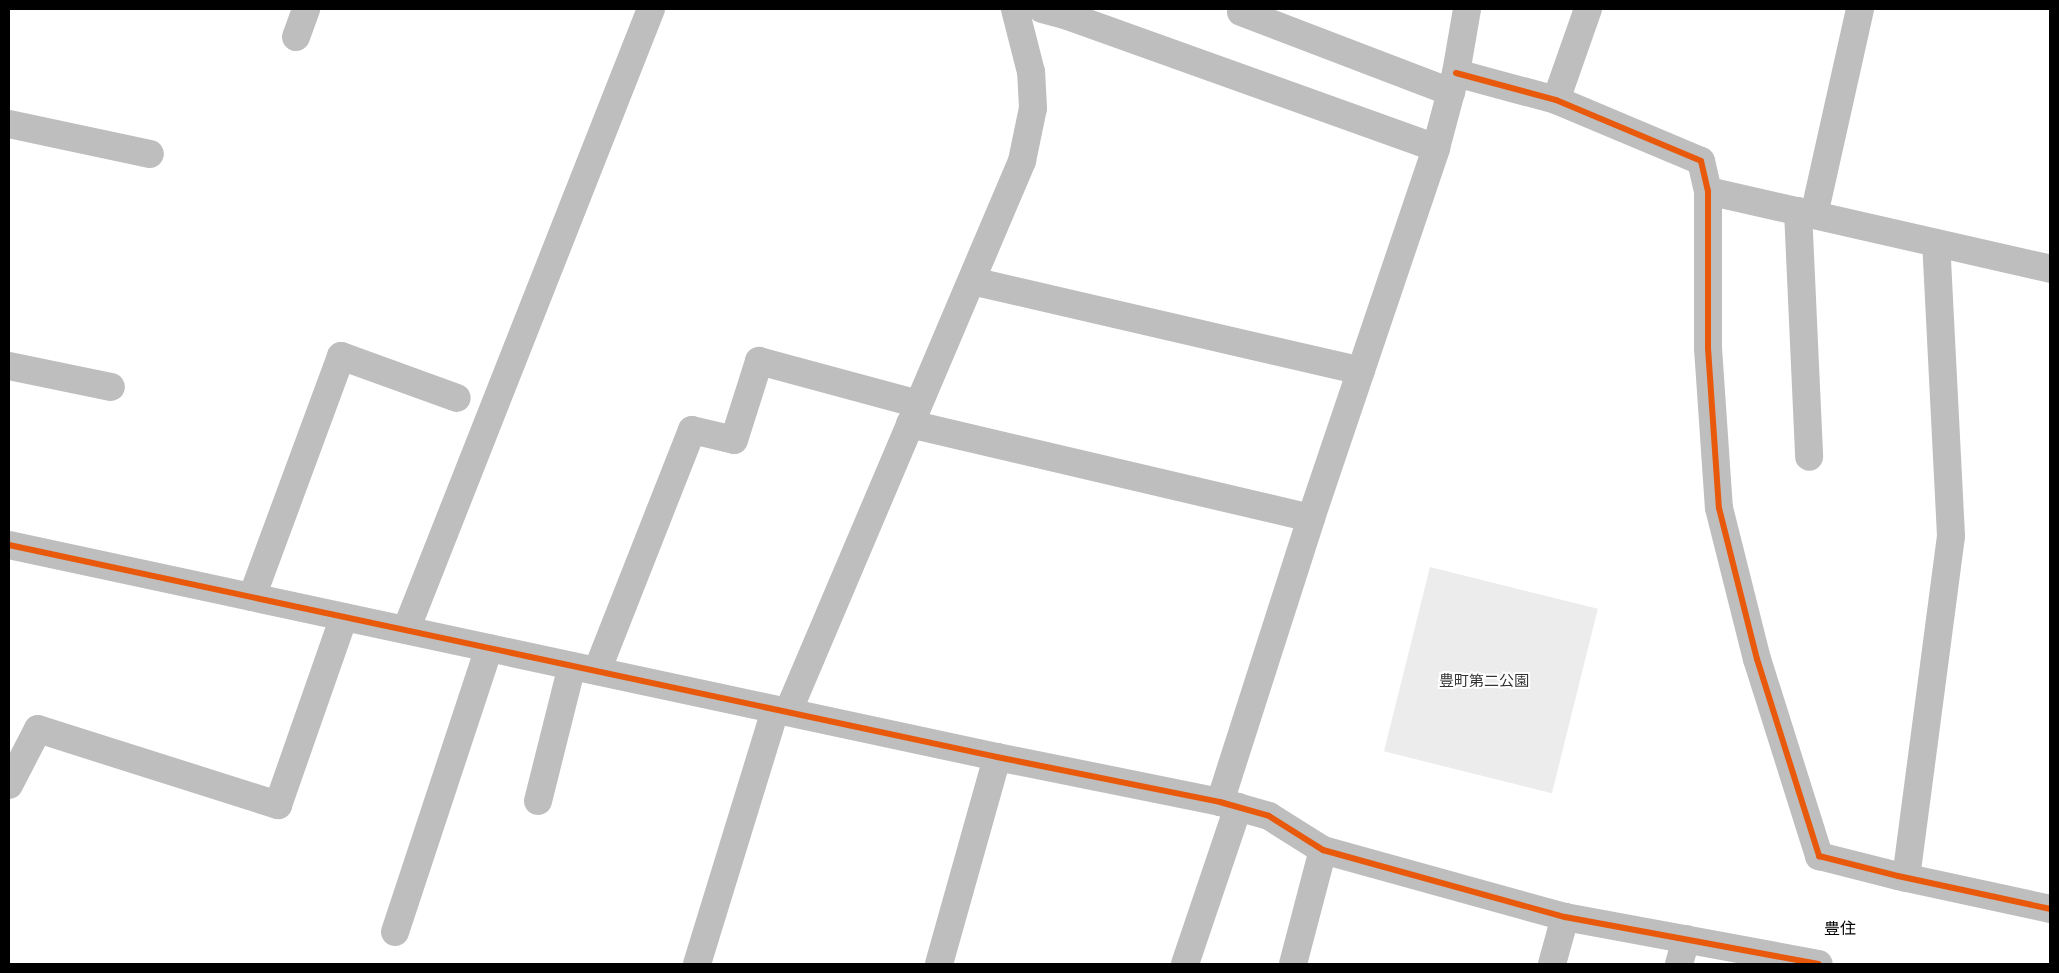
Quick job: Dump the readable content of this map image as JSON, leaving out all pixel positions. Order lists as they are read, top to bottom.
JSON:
{
  "districts": ["豊住"],
  "parks": ["豊町第二公園"]
}
